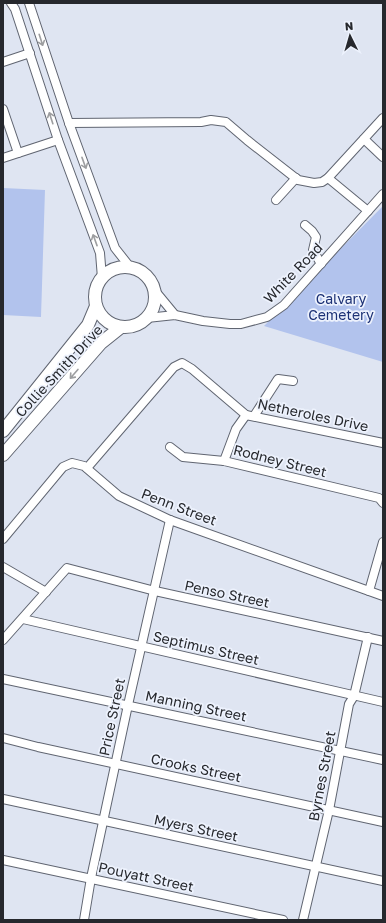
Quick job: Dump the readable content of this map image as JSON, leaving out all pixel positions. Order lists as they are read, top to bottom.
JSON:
{
  "streets": {
    "street": [
      "White Road",
      "Collie Smith Drive",
      "Netheroles Drive",
      "Rodney Street",
      "Penn Street",
      "Penso Street",
      "Septimus Street",
      "Manning Street",
      "Price Street",
      "Crooks Street",
      "Byrnes Street",
      "Myers Street",
      "Pouyatt Street"
    ]
  },
  "crossings": [
    ["White Road", "Collie Smith Drive"],
    ["Netheroles Drive", "Penn Street"],
    ["Penn Street", "Price Street"],
    ["Penso Street", "Price Street"],
    ["Penso Street", "Byrnes Street"],
    ["Septimus Street", "Price Street"],
    ["Septimus Street", "Byrnes Street"],
    ["Manning Street", "Price Street"],
    ["Manning Street", "Byrnes Street"],
    ["Price Street", "Crooks Street"],
    ["Price Street", "Myers Street"],
    ["Price Street", "Pouyatt Street"],
    ["Crooks Street", "Byrnes Street"],
    ["Byrnes Street", "Myers Street"]
  ],
  "parks": ["Calvary Cemetery"],
  "north": "top"
}
